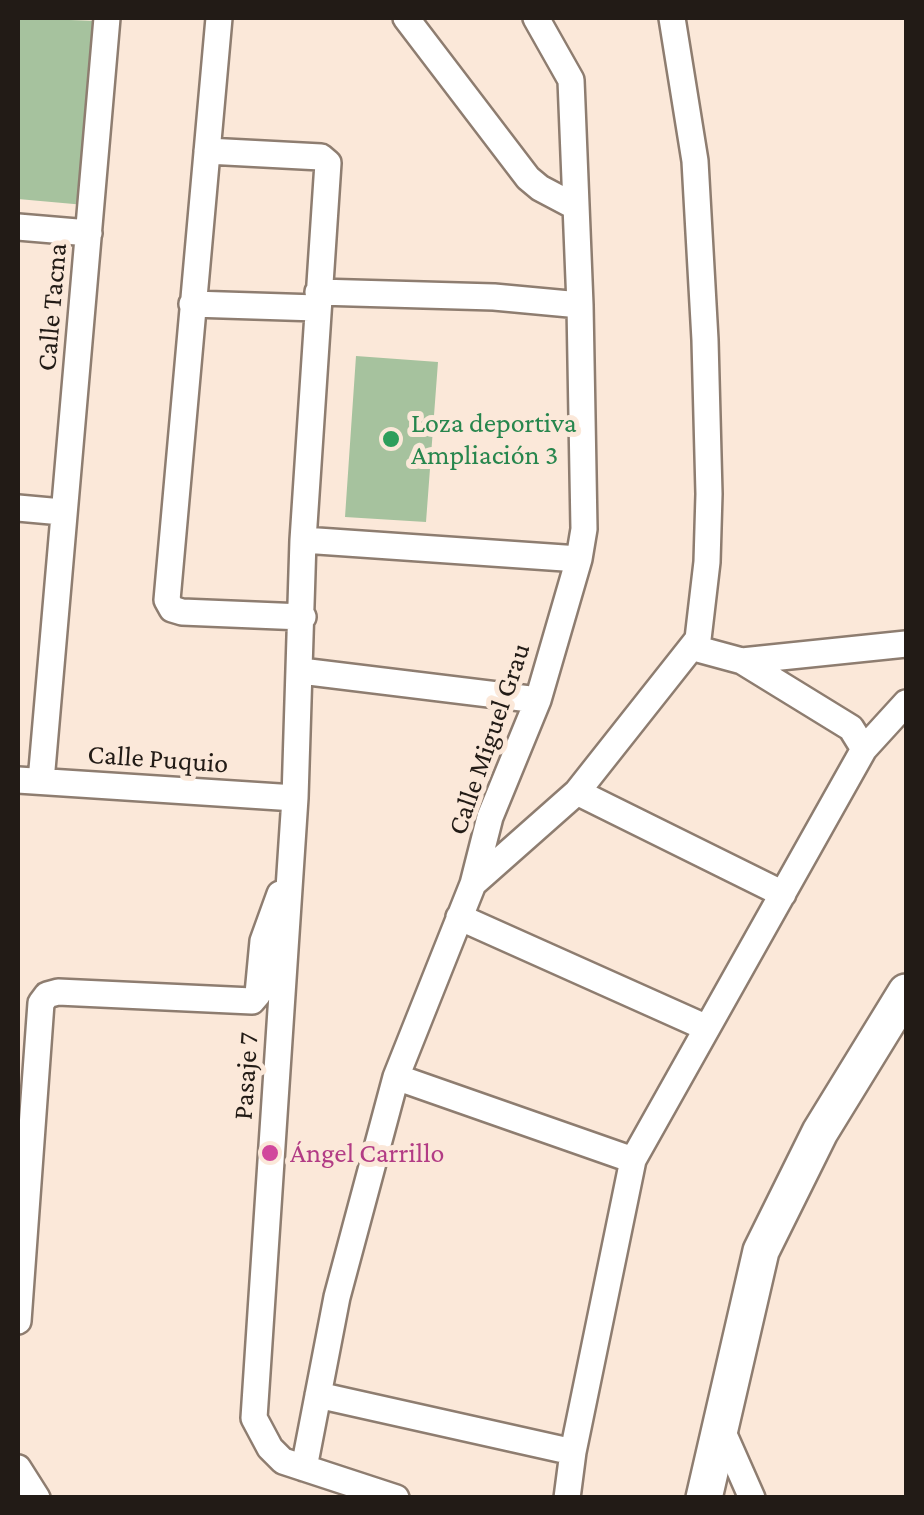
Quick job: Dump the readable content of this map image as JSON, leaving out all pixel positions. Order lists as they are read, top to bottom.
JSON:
{
  "streets": {
    "street": [
      "Calle Tacna",
      "Calle Miguel Grau",
      "Calle Puquio",
      "Pasaje 7"
    ]
  },
  "crossings": [
    ["Calle Tacna", "Calle Puquio"],
    ["Calle Miguel Grau", "Pasaje 7"],
    ["Calle Puquio", "Pasaje 7"]
  ],
  "places": ["Loza deportiva Ampliación 3", "Ángel Carrillo"]
}
